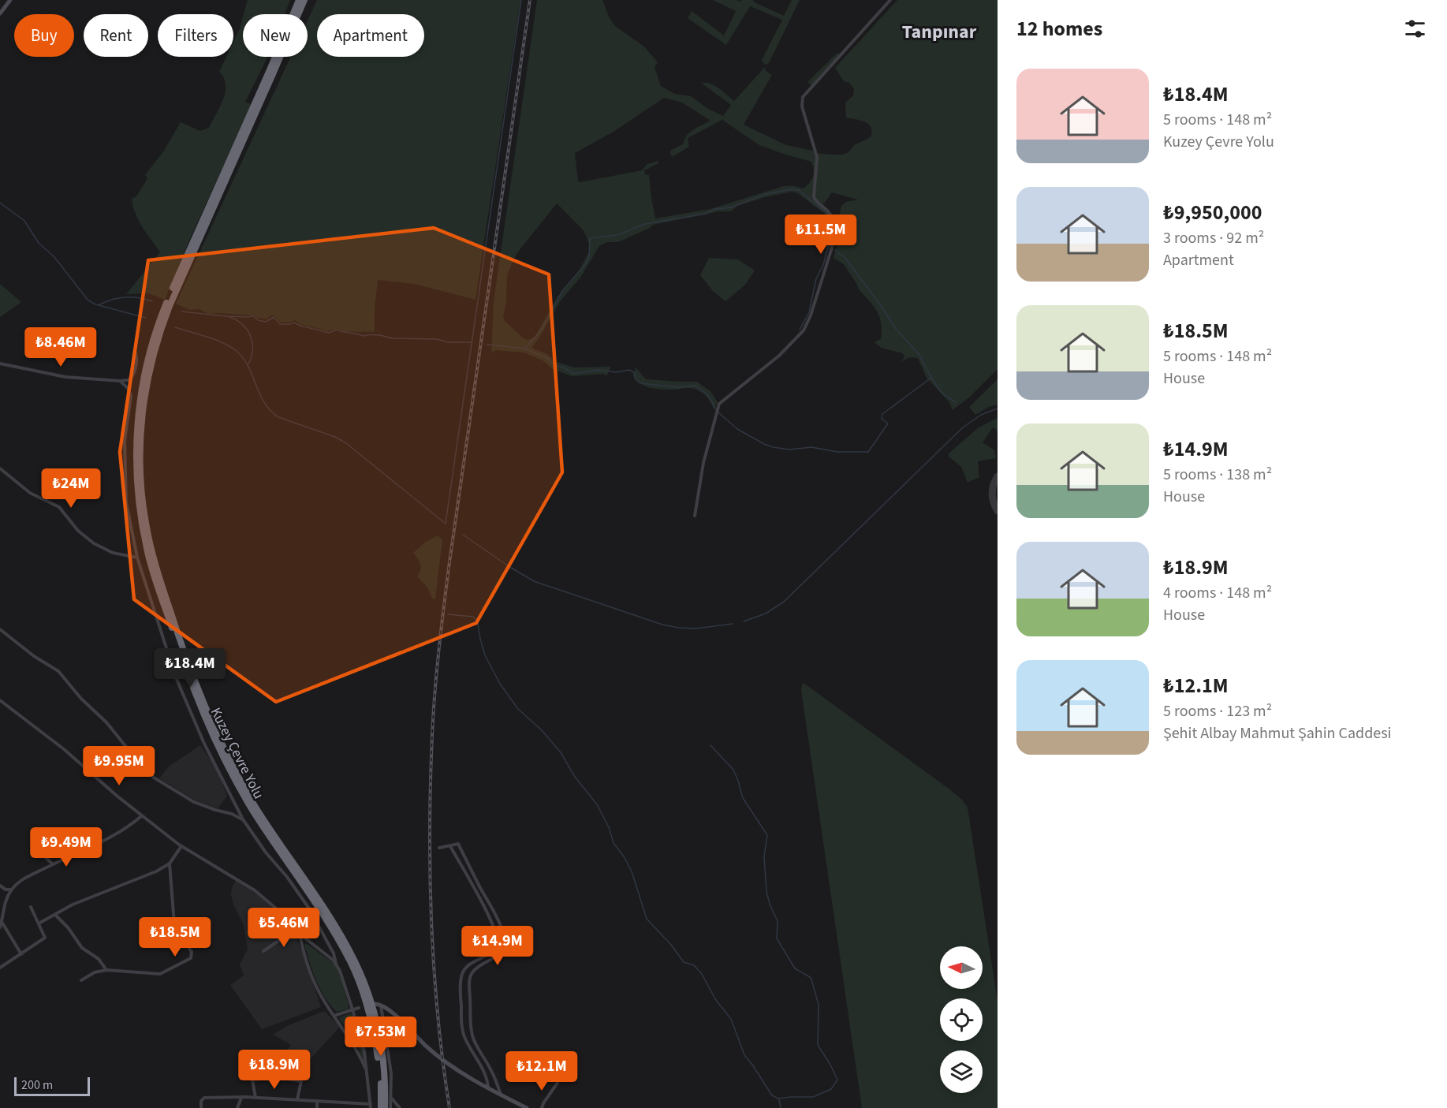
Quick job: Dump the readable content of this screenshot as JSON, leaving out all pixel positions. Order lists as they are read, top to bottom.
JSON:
{
  "streets": {
    "highway": ["Kuzey Çevre Yolu"]
  },
  "districts": ["Tanpınar"],
  "scale_bar": "200 m",
  "north": "left",
  "page": {
    "heading": "12 homes",
    "chip": [
      "Buy",
      "Rent",
      "Filters",
      "New",
      "Apartment"
    ],
    "list": [
      {
        "name": "₺18.4M",
        "note": "5 rooms · 148 m² · Kuzey Çevre Yolu"
      },
      {
        "name": "₺9,950,000",
        "note": "3 rooms · 92 m² · Apartment"
      },
      {
        "name": "₺18.5M",
        "note": "5 rooms · 148 m² · House"
      },
      {
        "name": "₺14.9M",
        "note": "5 rooms · 138 m² · House"
      },
      {
        "name": "₺18.9M",
        "note": "4 rooms · 148 m² · House"
      },
      {
        "name": "₺12.1M",
        "note": "5 rooms · 123 m² · Şehit Albay Mahmut Şahin Caddesi"
      }
    ],
    "price": [
      "₺11.5M",
      "₺8.46M",
      "₺24M",
      "₺18.4M",
      "₺9.95M",
      "₺9.49M",
      "₺5.46M",
      "₺18.5M",
      "₺14.9M",
      "₺7.53M",
      "₺18.9M",
      "₺12.1M"
    ],
    "scale": "200 m"
  }
}
